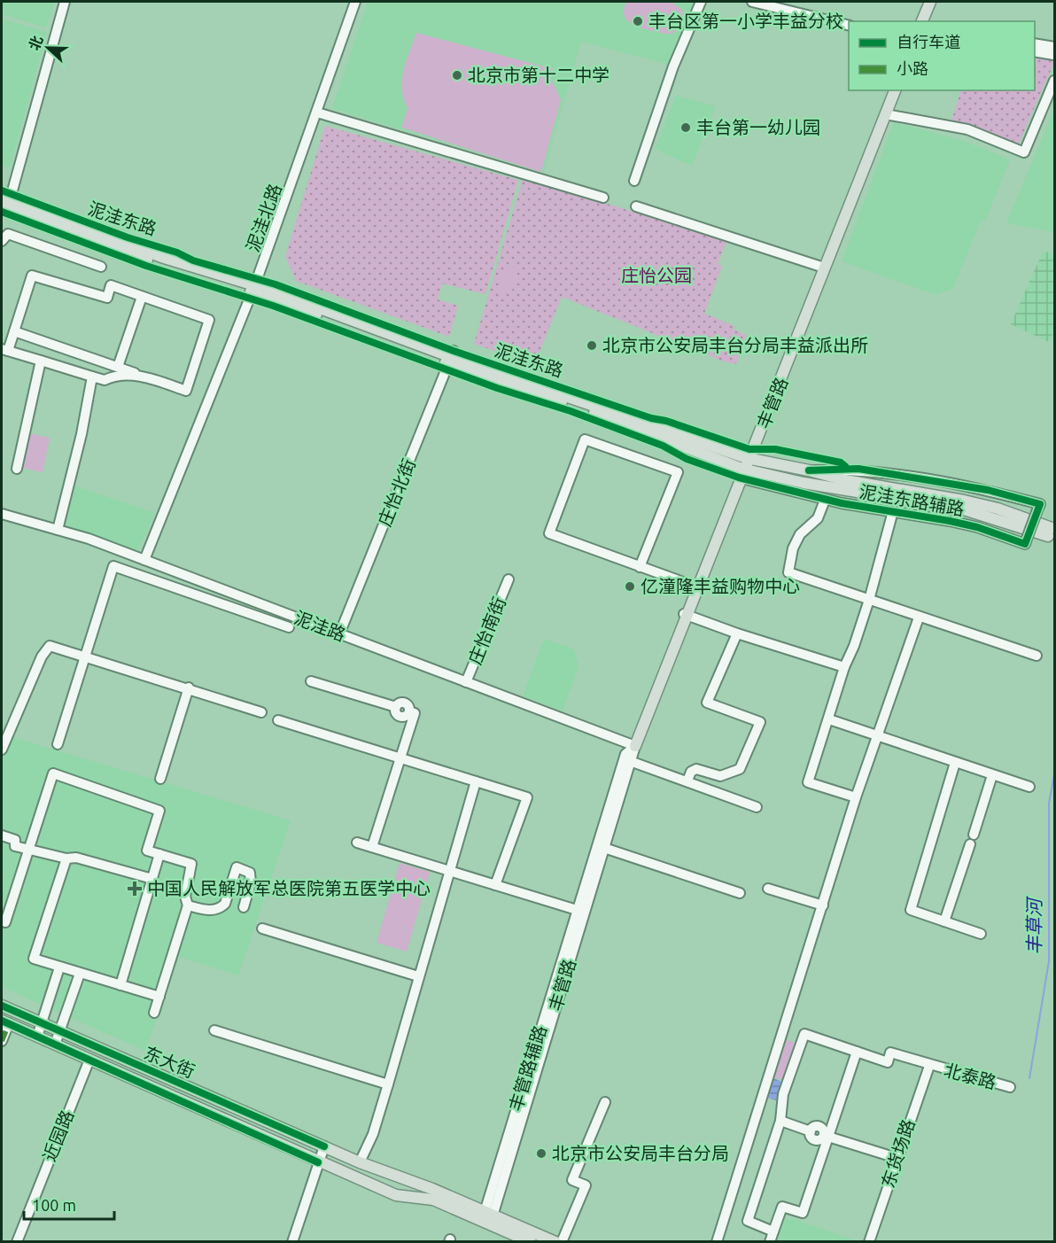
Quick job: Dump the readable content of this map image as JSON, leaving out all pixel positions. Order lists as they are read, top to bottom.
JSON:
{
  "streets": {
    "main road": ["泥洼东路", "丰管路", "东大街"],
    "street": [
      "泥洼北路",
      "庄怡北街",
      "泥洼东路辅路",
      "泥洼路",
      "庄怡南街",
      "丰管路辅路",
      "北泰路",
      "近园路",
      "东货场路"
    ]
  },
  "crossings": [
    ["泥洼北路", "泥洼东路"],
    ["泥洼北路", "泥洼路"],
    ["泥洼东路", "丰管路"],
    ["泥洼东路", "庄怡北街"],
    ["泥洼东路", "泥洼东路辅路"],
    ["丰管路", "泥洼东路辅路"],
    ["丰管路", "泥洼路"],
    ["丰管路", "东大街"],
    ["丰管路", "丰管路辅路"],
    ["庄怡北街", "泥洼路"],
    ["泥洼路", "庄怡南街"],
    ["泥洼路", "丰管路辅路"],
    ["东大街", "丰管路辅路"],
    ["东大街", "近园路"],
    ["北泰路", "东货场路"]
  ],
  "water": ["丰草河"],
  "parks": ["庄怡公园"],
  "places": {
    "other": [
      "丰台区第一小学丰益分校",
      "北京市第十二中学",
      "丰台第一幼儿园",
      "北京市公安局丰台分局丰益派出所",
      "亿潼隆丰益购物中心",
      "北京市公安局丰台分局"
    ],
    "health": ["中国人民解放军总医院第五医学中心"]
  },
  "legend": ["自行车道", "小路"],
  "scale_bar": "100 m",
  "north": "left"
}
